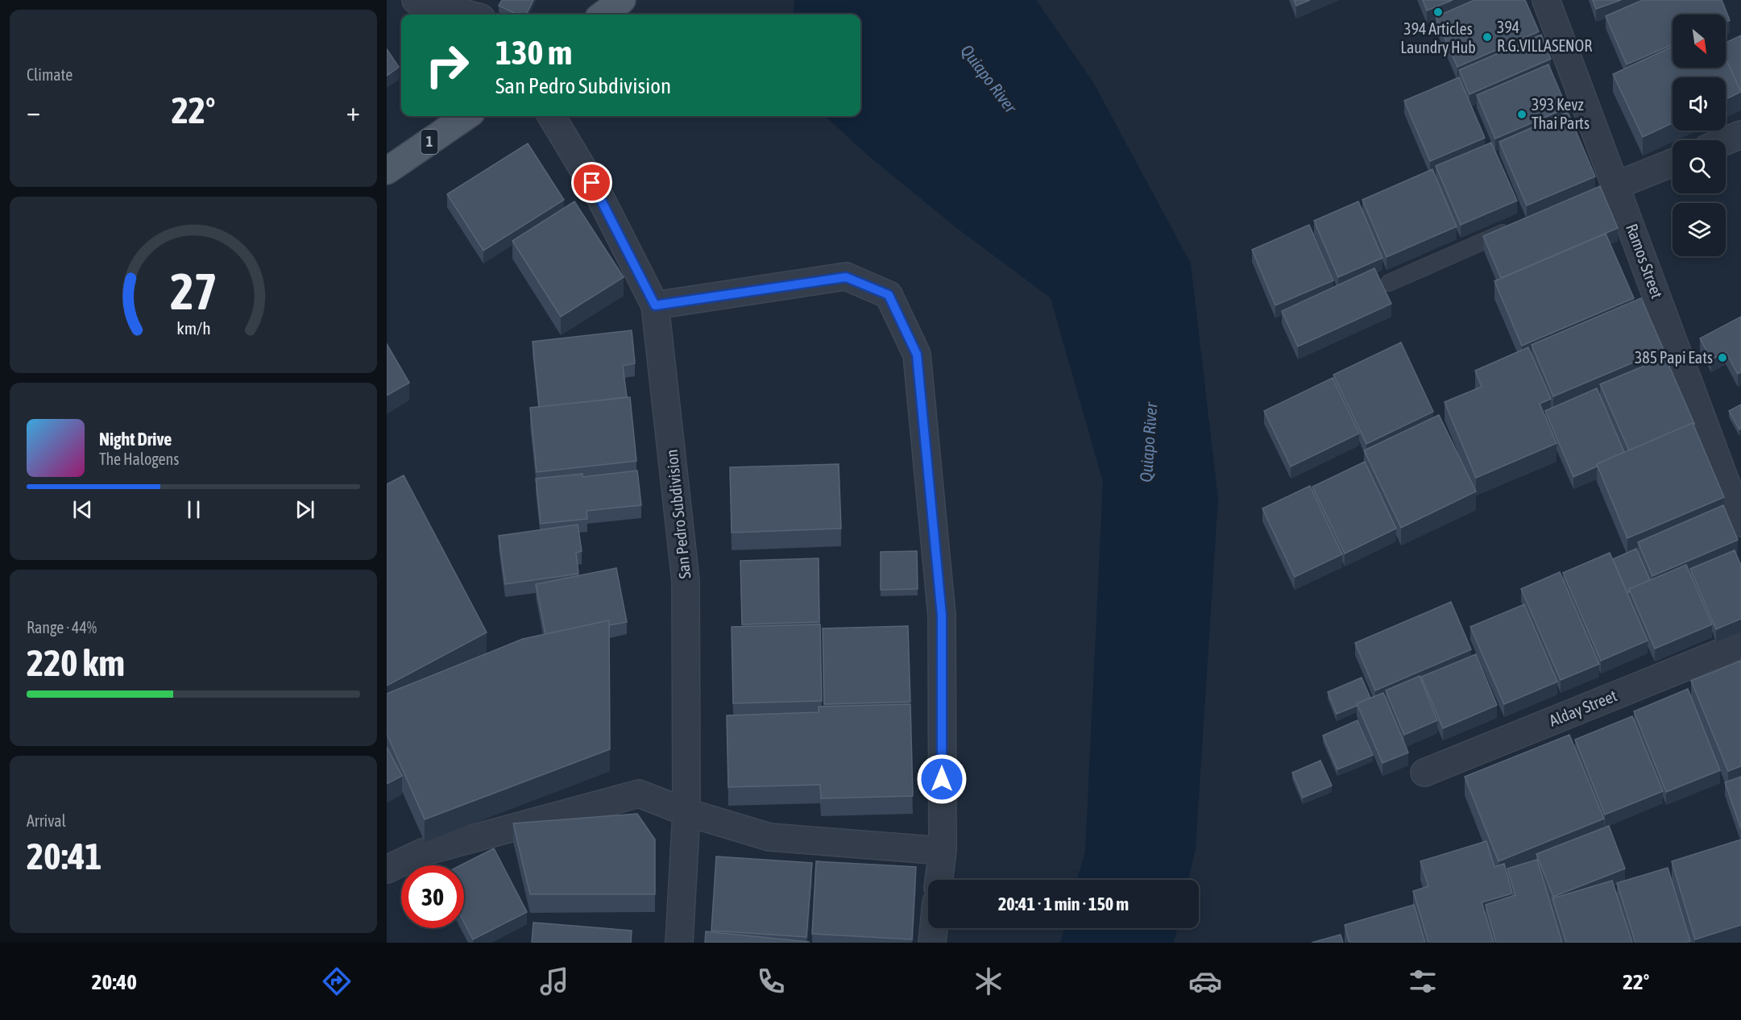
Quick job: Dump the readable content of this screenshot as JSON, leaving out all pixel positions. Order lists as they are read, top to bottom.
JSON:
{
  "streets": {
    "main road": ["1"],
    "street": ["Ramos Street", "San Pedro Subdivision", "Alday Street"]
  },
  "water": ["Quiapo River"],
  "places": [
    "394 Articles Laundry Hub",
    "394 R.G.VILLASENOR",
    "393 Kevz Thai Parts",
    "385 Papi Eats"
  ],
  "north": "bottom right",
  "page": {
    "tile": [
      "Climate",
      ["Range · 44%", "220 km"],
      ["Arrival", "20:41"]
    ],
    "turn": ["130 m", "San Pedro Subdivision"],
    "heat": ["−", "22°", "+"],
    "song": ["Night Drive", "The Halogens"],
    "limit": "30",
    "trip": "20:41 · 1 min · 150 m",
    "tabs": ["20:40", "22°"],
    "gauge": ["27", "km/h"]
  }
}
